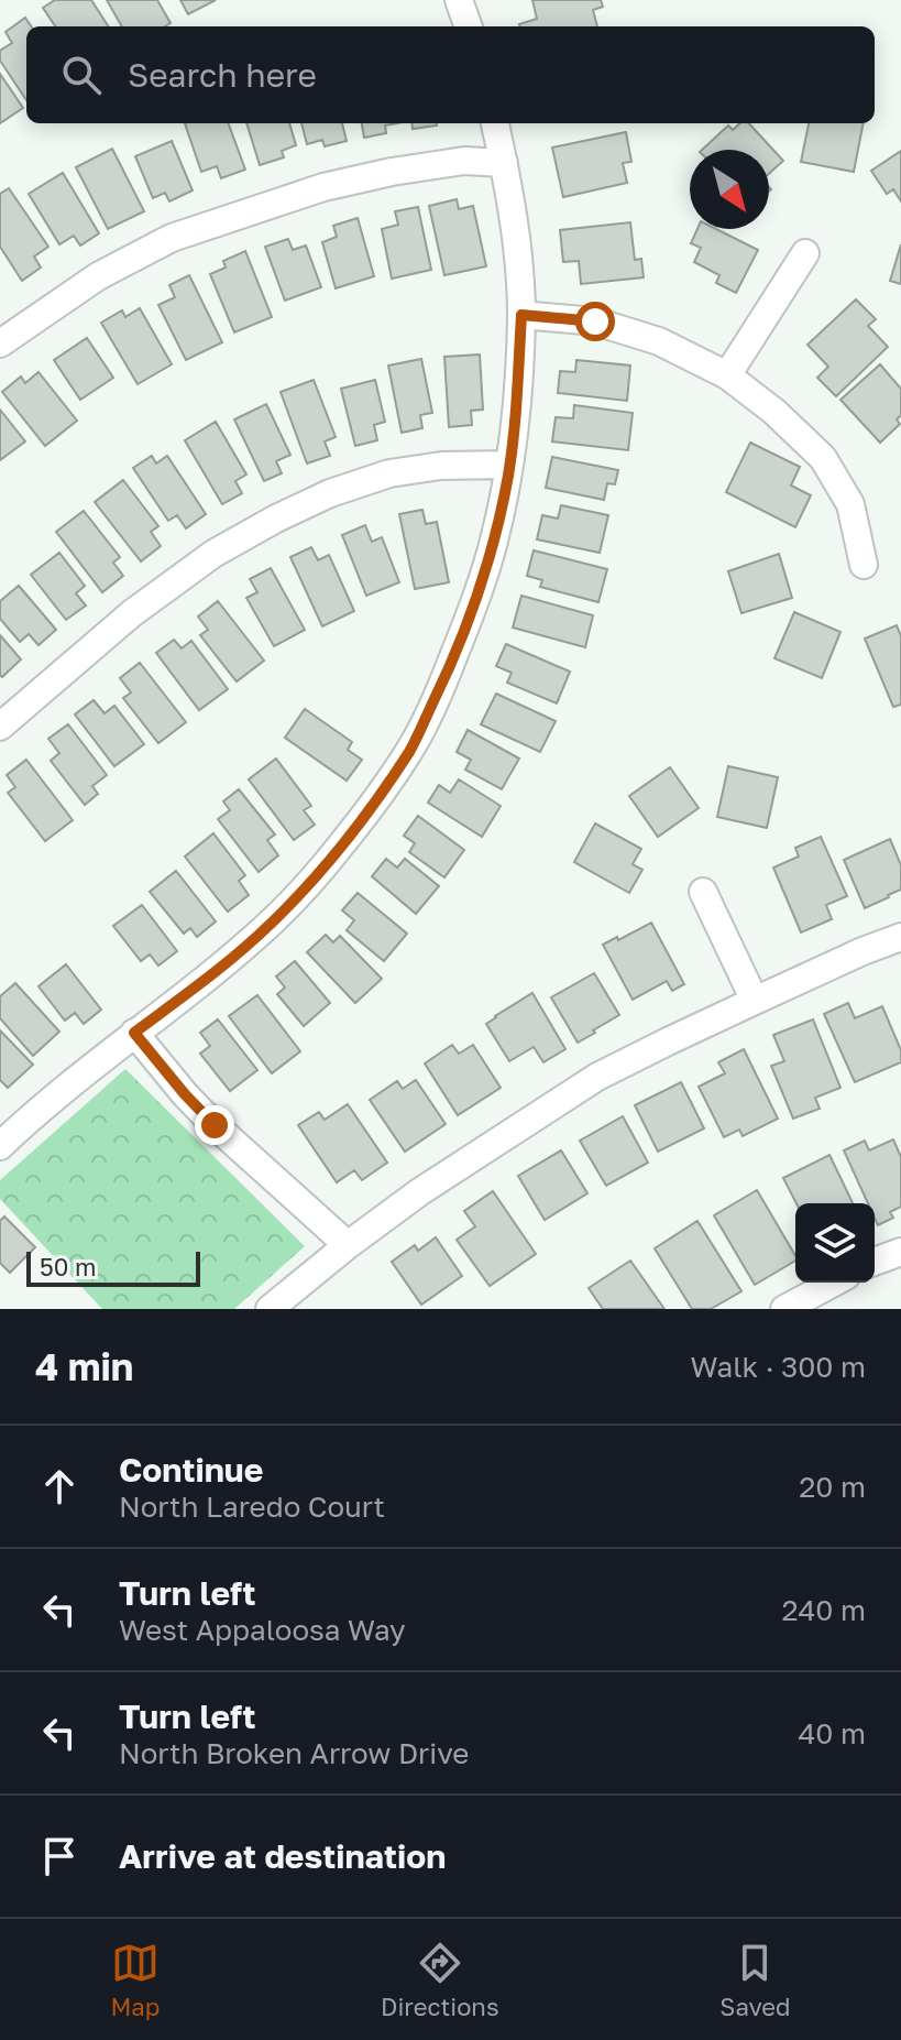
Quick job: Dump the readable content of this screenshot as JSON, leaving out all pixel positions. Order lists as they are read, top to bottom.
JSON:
{
  "scale_bar": "50 m",
  "north": "bottom right",
  "page": {
    "search": "Search here",
    "scale": "50 m",
    "heading": ["4 min", "Walk · 300 m"],
    "list": [
      ["Continue", "North Laredo Court", "20 m"],
      ["Turn left", "West Appaloosa Way", "240 m"],
      ["Turn left", "North Broken Arrow Drive", "40 m"],
      "Arrive at destination"
    ],
    "nav": ["Map", "Directions", "Saved"]
  }
}
